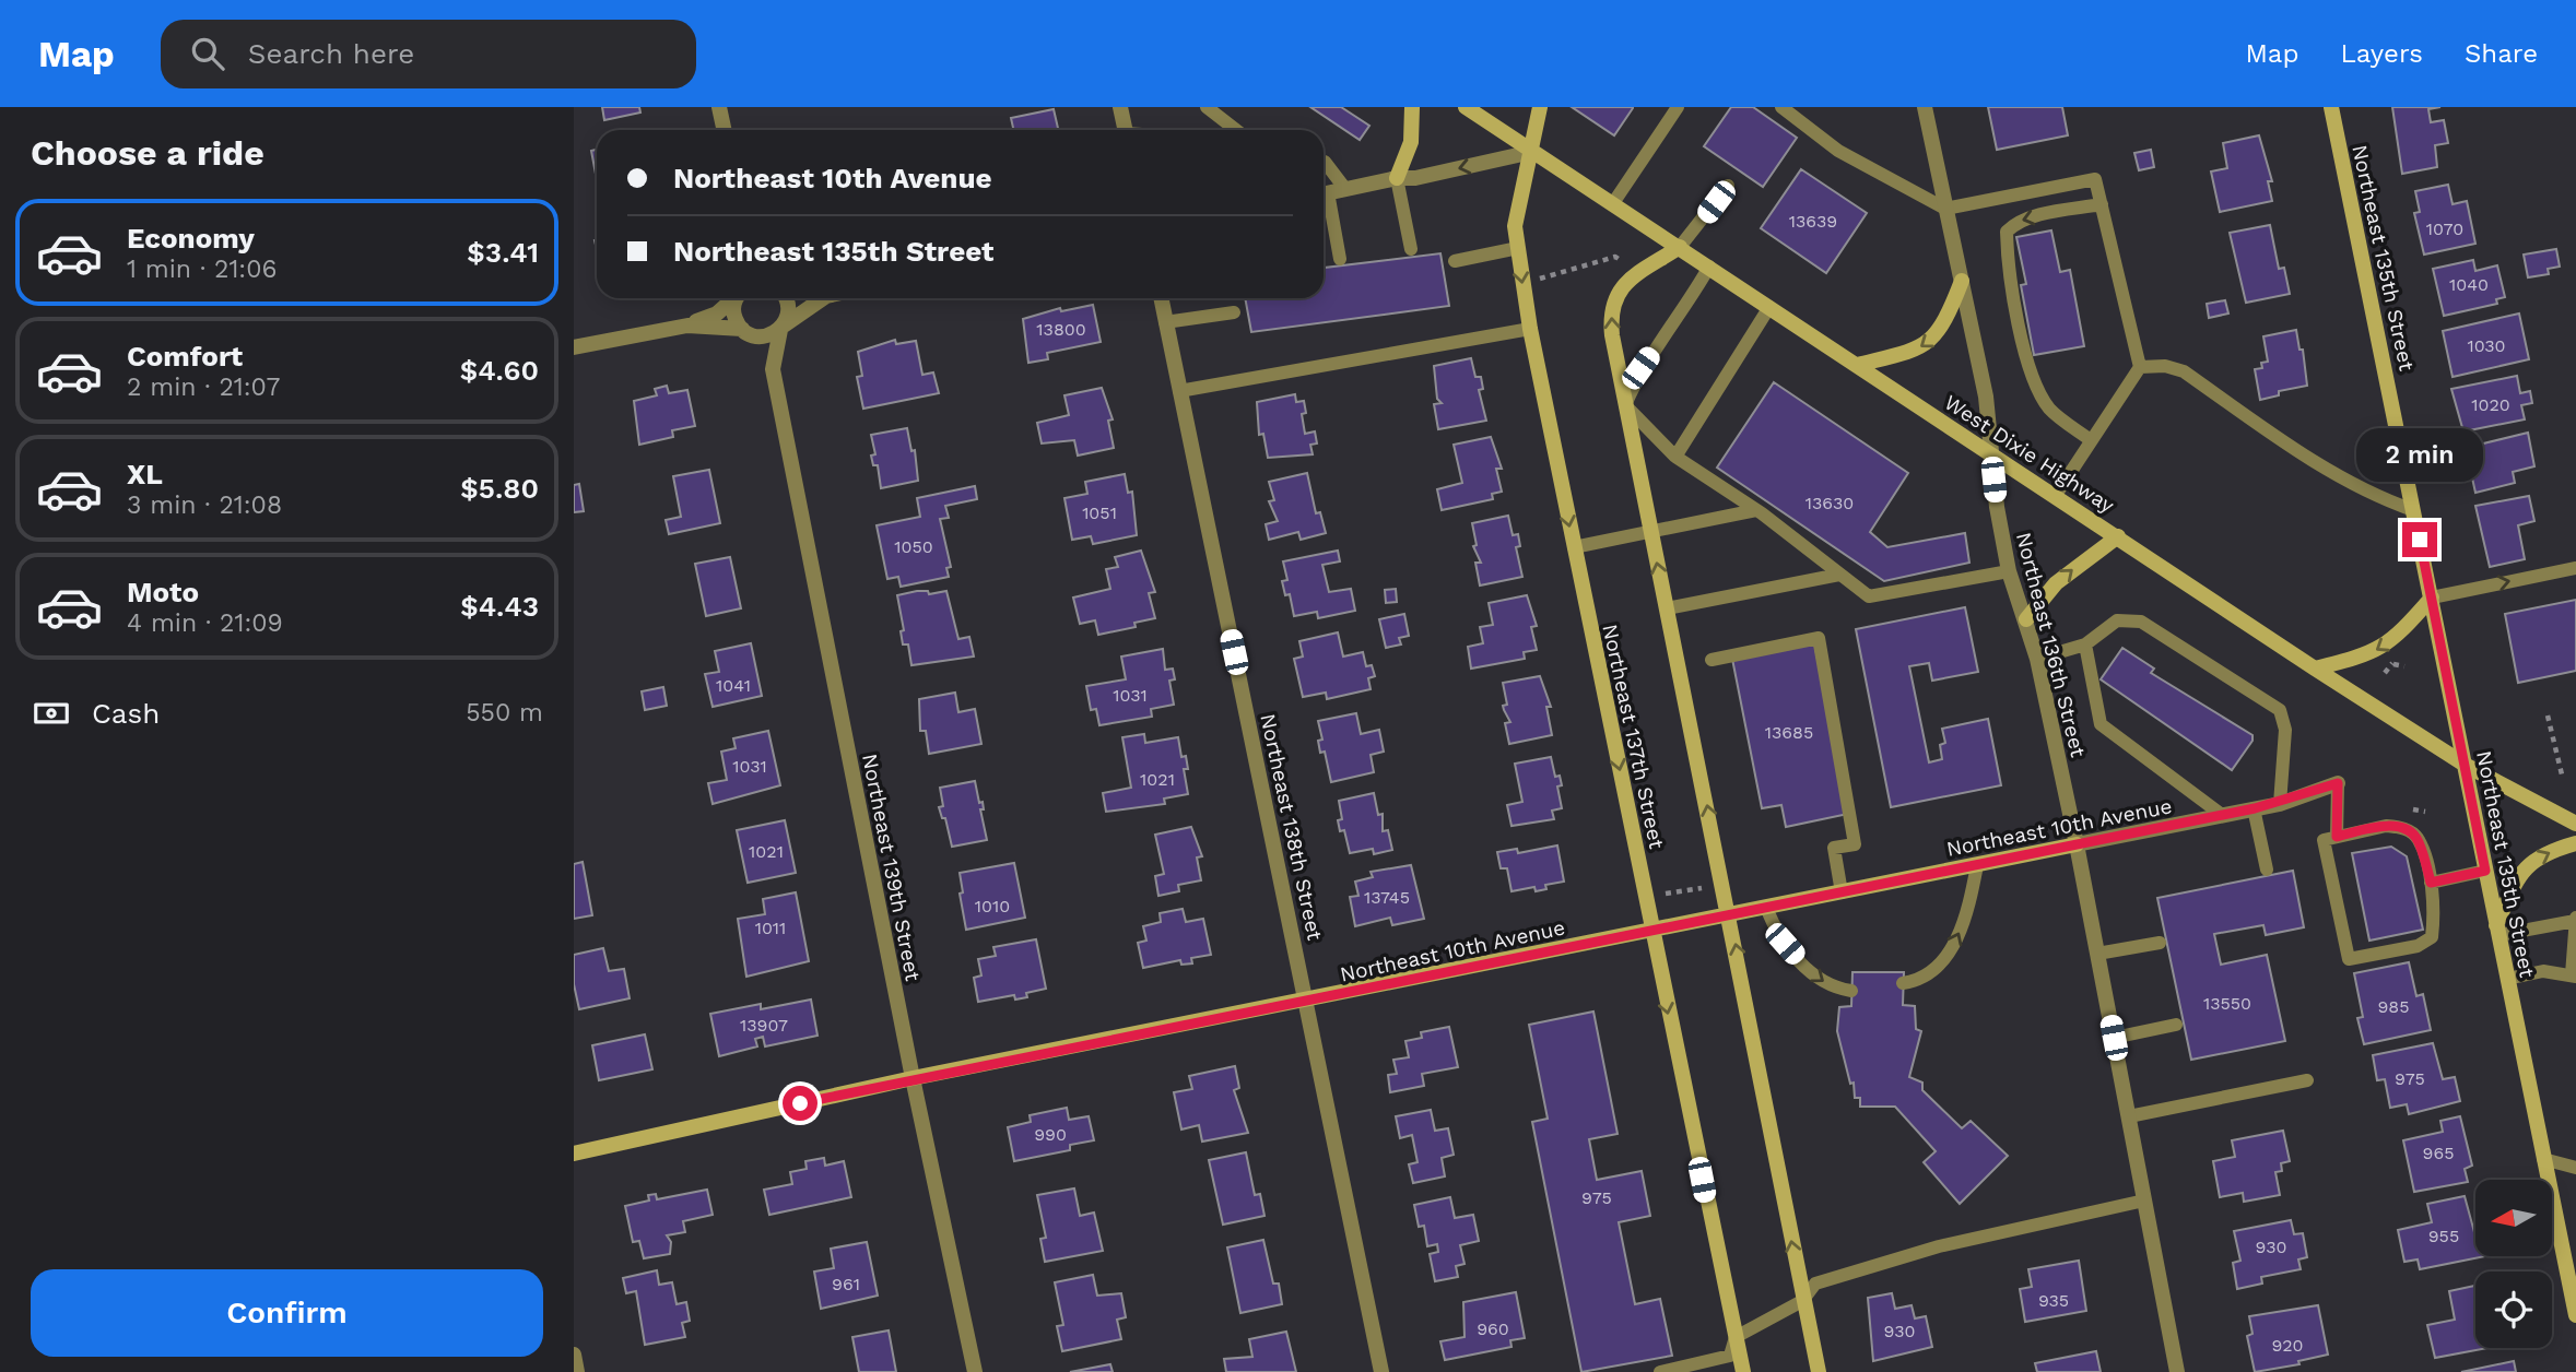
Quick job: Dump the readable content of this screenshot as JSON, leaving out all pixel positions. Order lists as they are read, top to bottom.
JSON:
{
  "streets": {
    "street": [
      "Northeast 135th Street",
      "West Dixie Highway",
      "Northeast 136th Street",
      "Northeast 137th Street",
      "Northeast 138th Street",
      "Northeast 10th Avenue",
      "Northeast 139th Street"
    ]
  },
  "crossings": [
    ["Northeast 135th Street", "West Dixie Highway"],
    ["West Dixie Highway", "Northeast 136th Street"],
    ["West Dixie Highway", "Northeast 137th Street"],
    ["Northeast 136th Street", "Northeast 10th Avenue"],
    ["Northeast 137th Street", "Northeast 10th Avenue"],
    ["Northeast 138th Street", "Northeast 10th Avenue"],
    ["Northeast 10th Avenue", "Northeast 139th Street"]
  ],
  "house_numbers": [
    "13639",
    "1070",
    "1040",
    "13800",
    "1030",
    "1020",
    "13630",
    "1051",
    "1050",
    "1041",
    "1031",
    "13685",
    "1031",
    "1021",
    "1021",
    "13745",
    "1010",
    "1011",
    "13550",
    "985",
    "13907",
    "975",
    "990",
    "965",
    "975",
    "955",
    "930",
    "961",
    "935",
    "960",
    "930",
    "920"
  ],
  "north": "left",
  "page": {
    "header": "Map",
    "search": "Search here",
    "nav": ["Map", "Layers", "Share"],
    "heading": "Choose a ride",
    "banner": ["Northeast 10th Avenue", "Northeast 135th Street"],
    "list": [
      {
        "name": "Economy",
        "note": "1 min · 21:06",
        "value": "$3.41"
      },
      {
        "name": "Comfort",
        "note": "2 min · 21:07",
        "value": "$4.60"
      },
      {
        "name": "XL",
        "note": "3 min · 21:08",
        "value": "$5.80"
      },
      {
        "name": "Moto",
        "note": "4 min · 21:09",
        "value": "$4.43"
      }
    ],
    "bubble": "2 min",
    "pay": ["Cash", "550 m"],
    "buttons": "Confirm"
  }
}
